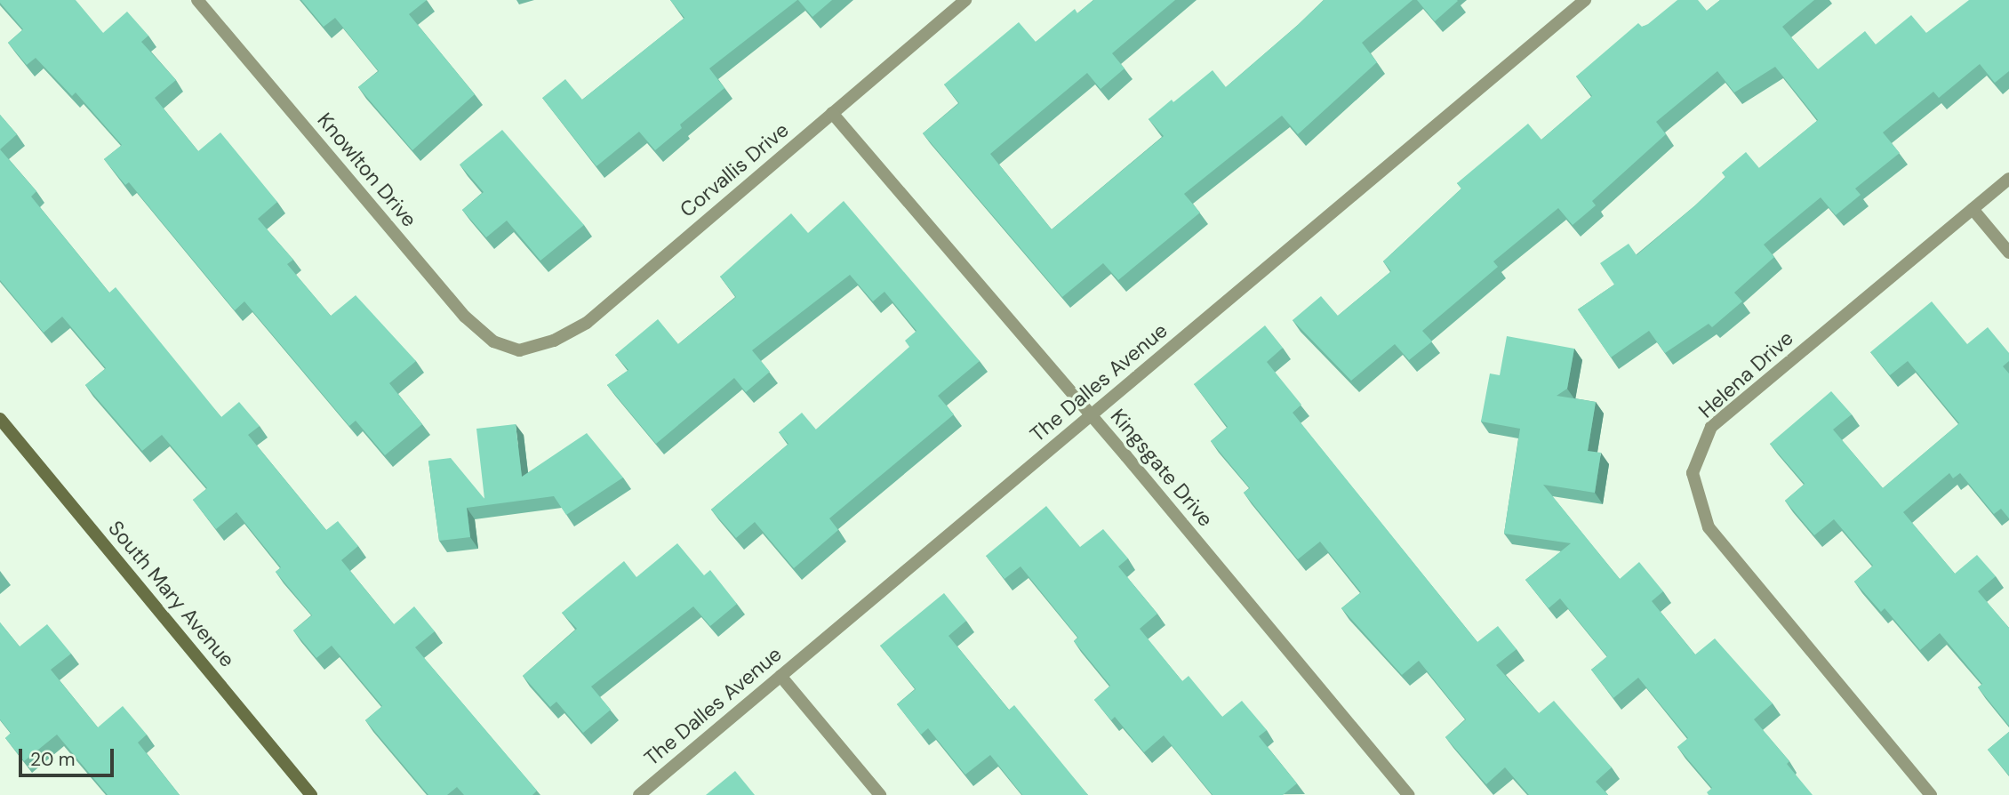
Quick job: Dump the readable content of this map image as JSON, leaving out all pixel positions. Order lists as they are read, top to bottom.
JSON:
{
  "streets": {
    "main road": ["South Mary Avenue"],
    "street": [
      "Knowlton Drive",
      "Corvallis Drive",
      "Helena Drive",
      "The Dalles Avenue",
      "Kingsgate Drive"
    ]
  },
  "crossings": [
    ["Knowlton Drive", "Corvallis Drive"],
    ["Corvallis Drive", "Kingsgate Drive"],
    ["The Dalles Avenue", "Kingsgate Drive"]
  ],
  "scale_bar": "20 m"
}
